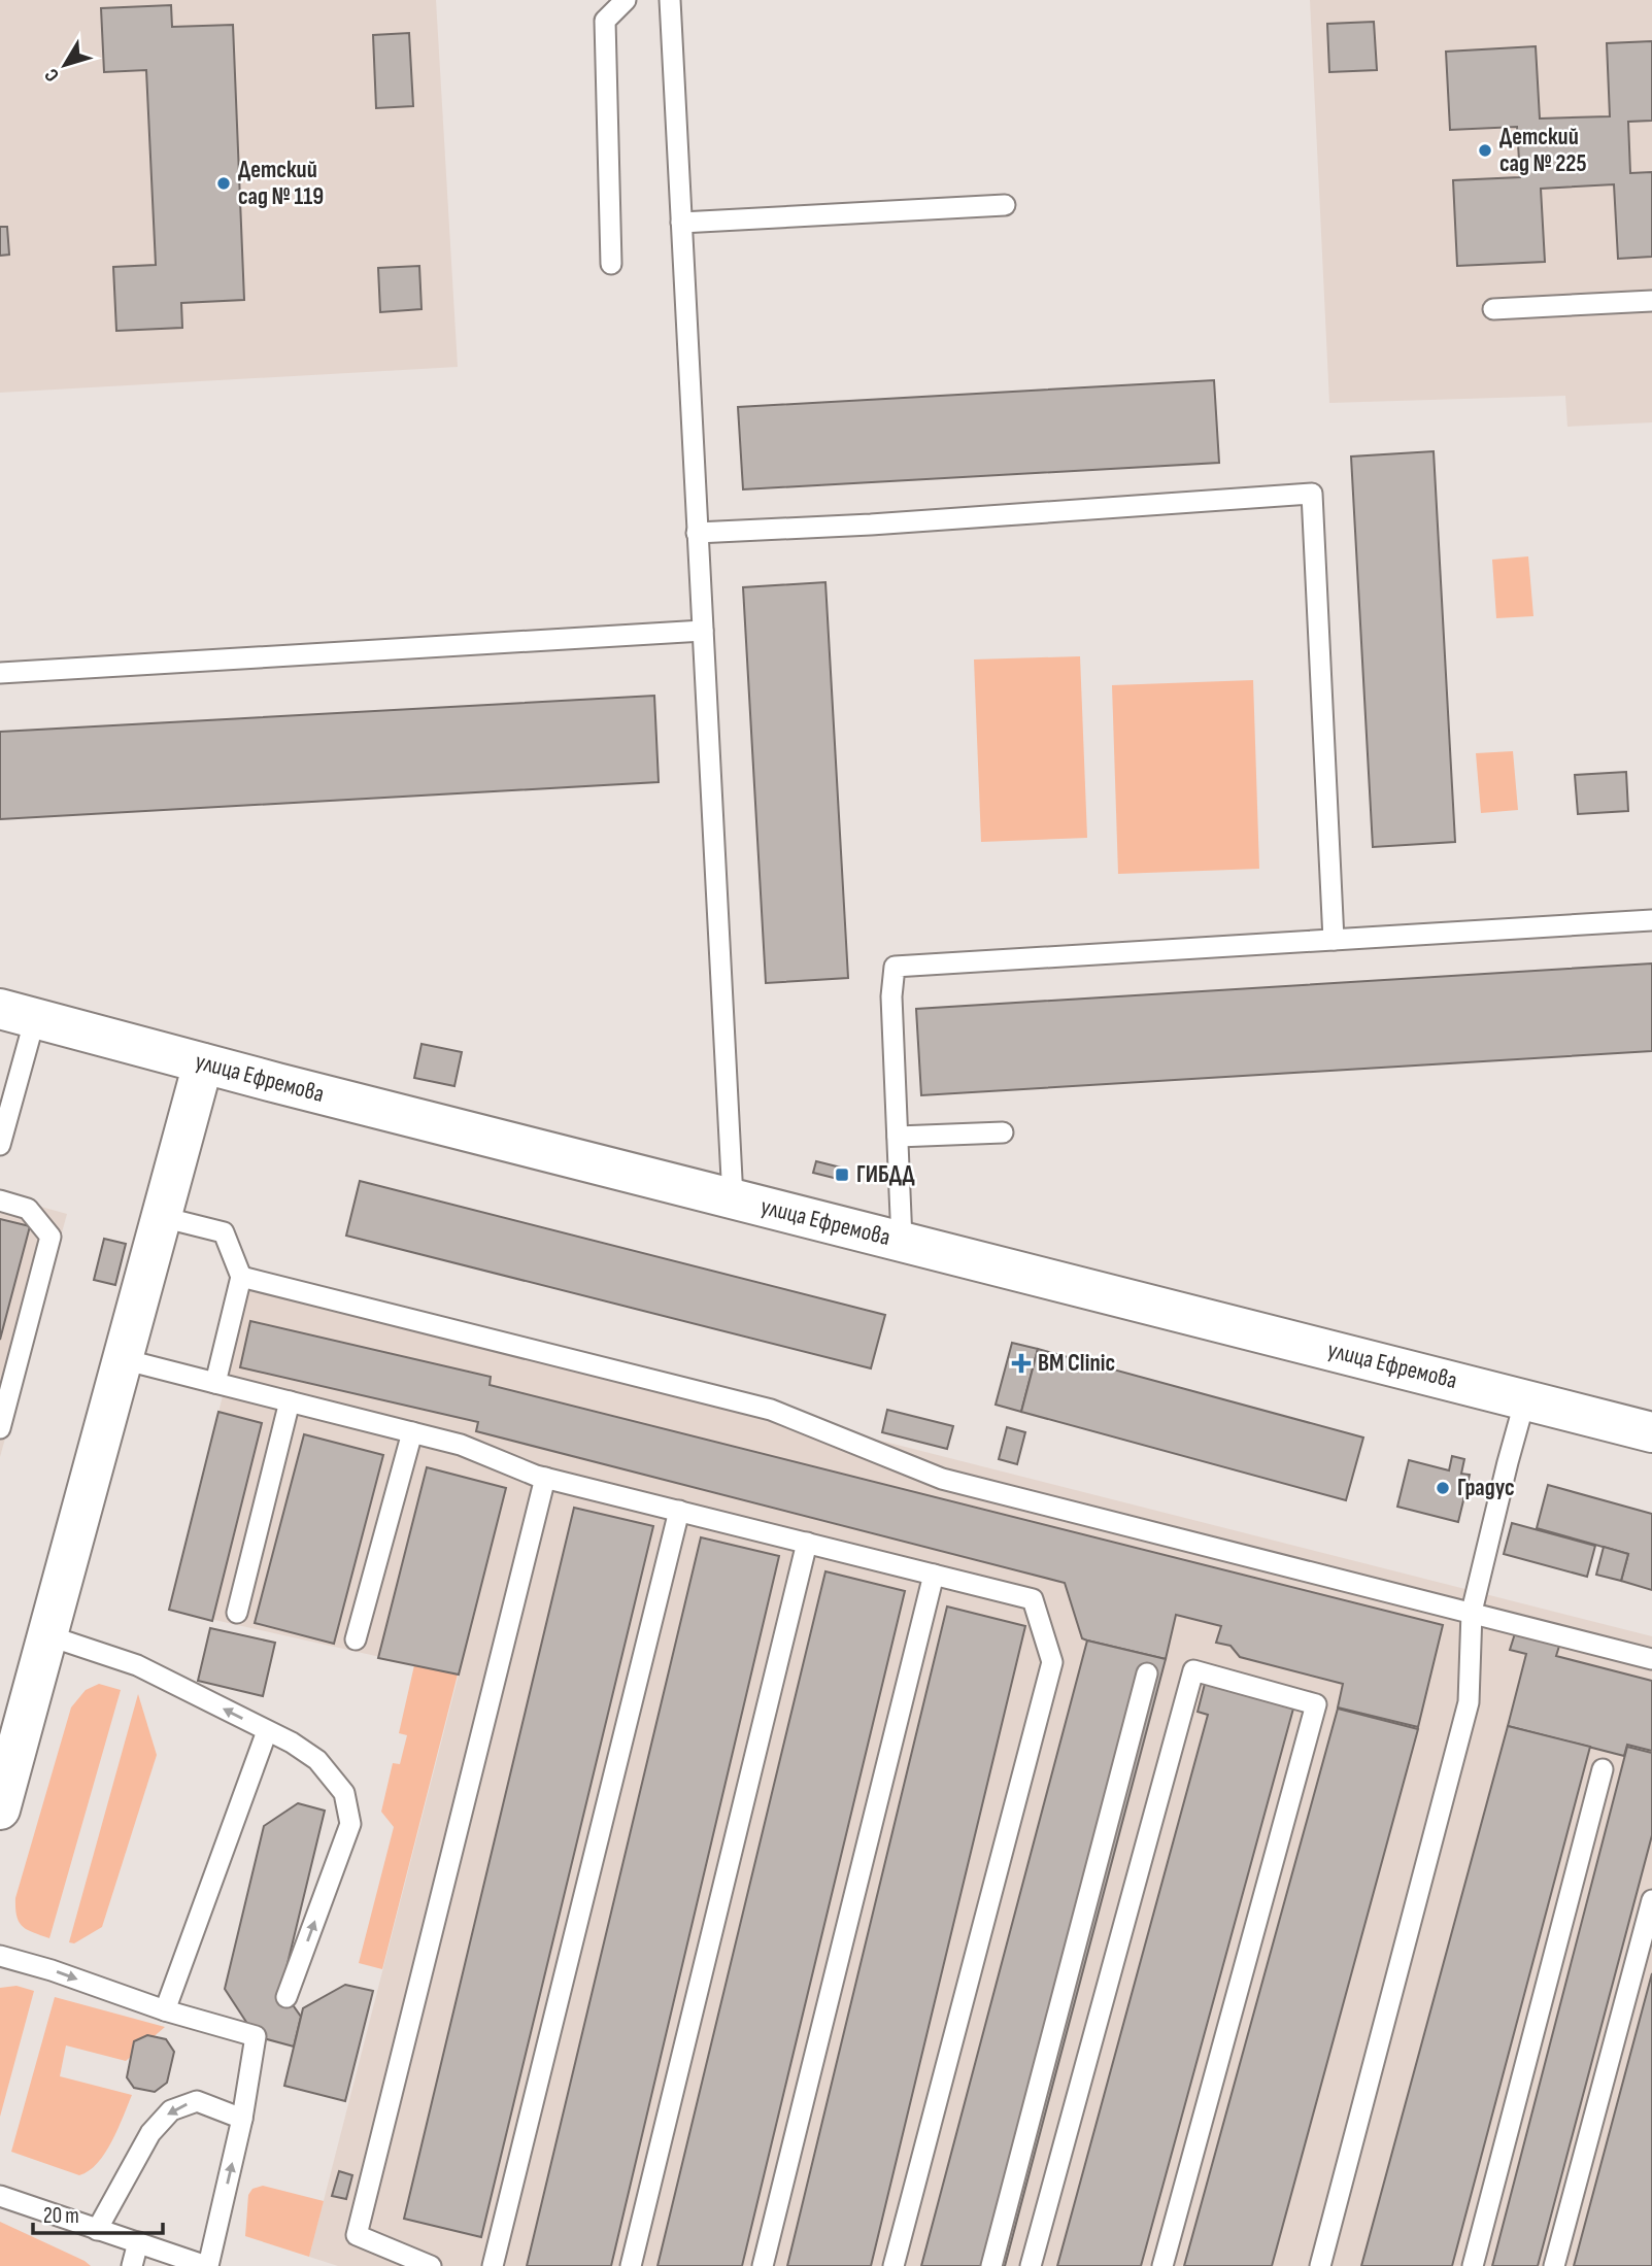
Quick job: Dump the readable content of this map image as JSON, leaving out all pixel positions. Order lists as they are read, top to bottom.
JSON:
{
  "streets": {
    "street": ["улица Ефремова"]
  },
  "places": {
    "other": ["Детский сад № 225", "Детский сад № 119", "Градус"],
    "transit": ["ГИБДД"],
    "health": ["BM Clinic"]
  },
  "scale_bar": "20 m",
  "north": "bottom left"
}
